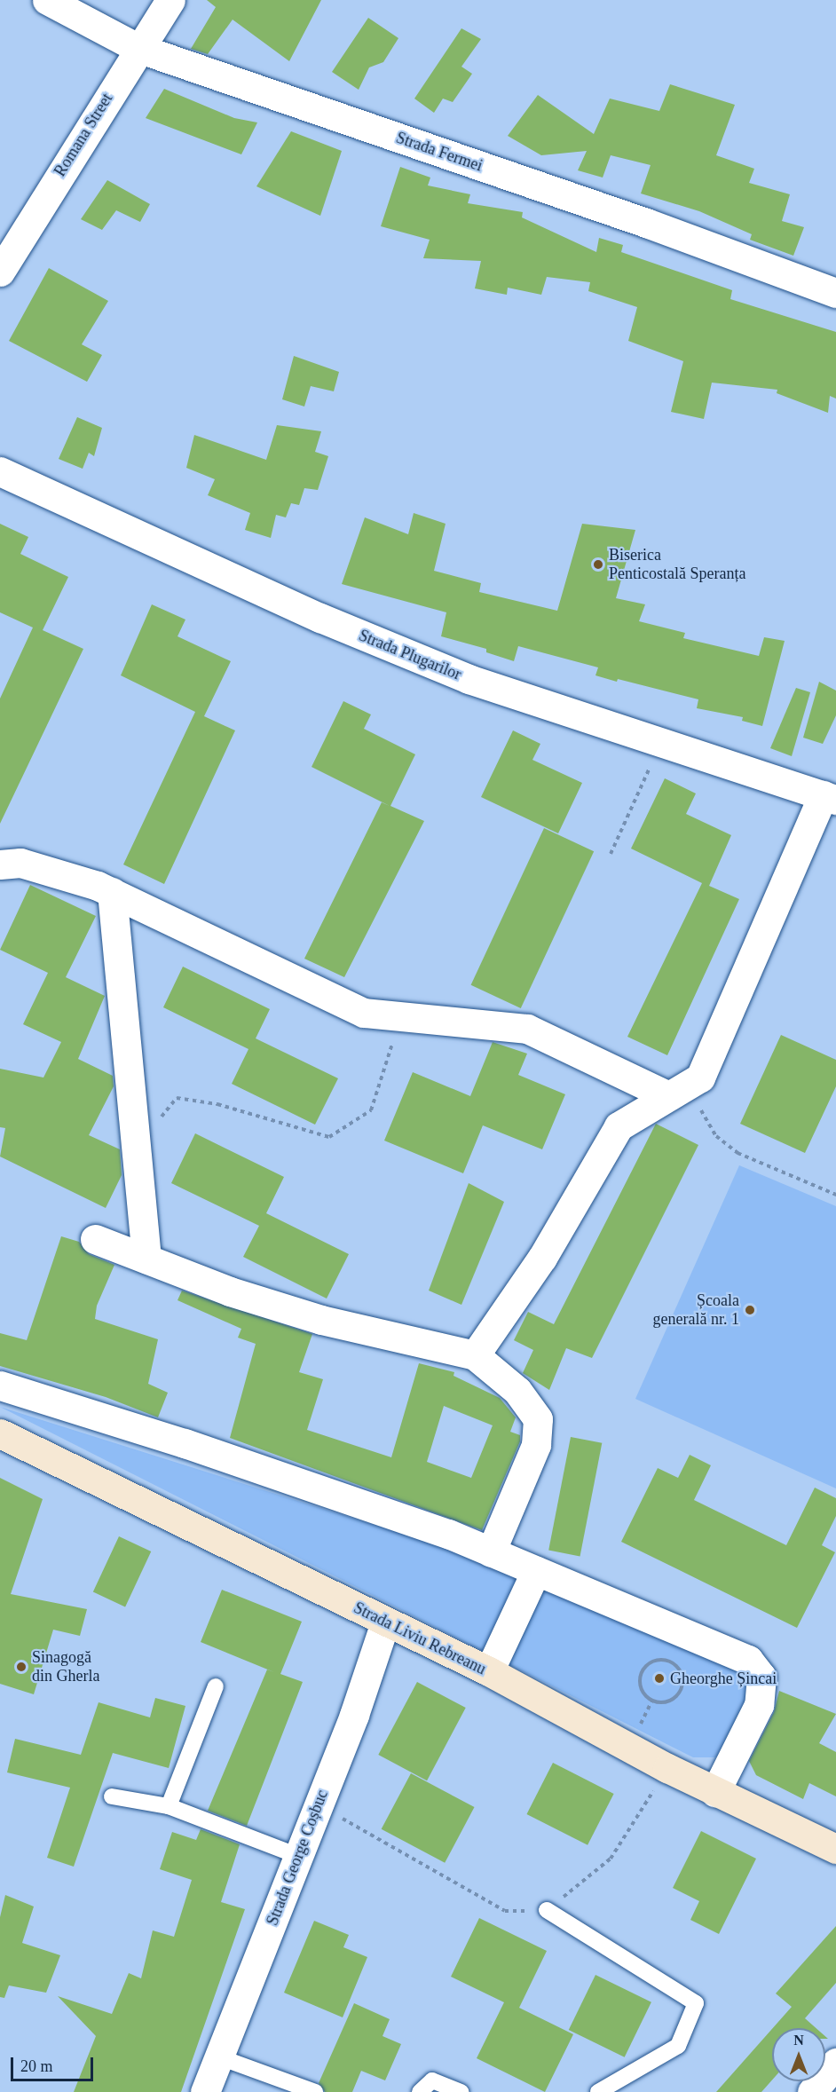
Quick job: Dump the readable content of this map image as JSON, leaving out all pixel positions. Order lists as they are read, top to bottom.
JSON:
{
  "streets": {
    "main road": ["Strada Liviu Rebreanu"],
    "street": [
      "Romana Street",
      "Strada Fermei",
      "Strada Plugarilor",
      "Strada George Coșbuc"
    ]
  },
  "crossings": [
    ["Romana Street", "Strada Fermei"],
    ["Strada Liviu Rebreanu", "Strada George Coșbuc"]
  ],
  "places": [
    "Biserica Penticostală Speranța",
    "Școala generală nr. 1",
    "Sinagogă din Gherla",
    "Gheorghe Șincai"
  ],
  "scale_bar": "20 m",
  "north": "top"
}
